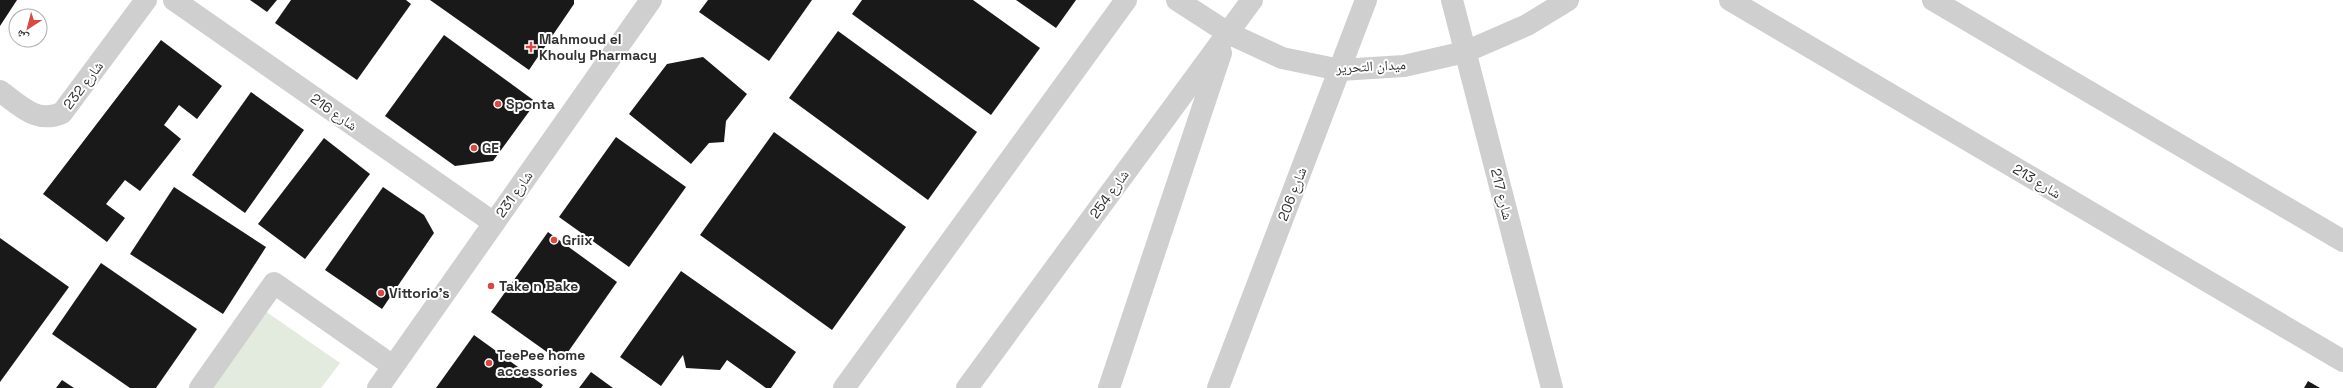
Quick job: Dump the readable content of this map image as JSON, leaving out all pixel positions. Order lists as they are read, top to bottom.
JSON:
{
  "streets": {
    "street": [
      "ميدان التحرير",
      "شارع 232",
      "شارع 216",
      "شارع 213",
      "شارع 231",
      "شارع 254",
      "شارع 206",
      "شارع 217"
    ]
  },
  "crossings": [
    ["ميدان التحرير", "شارع 254"],
    ["ميدان التحرير", "شارع 206"],
    ["ميدان التحرير", "شارع 217"],
    ["شارع 216", "شارع 231"]
  ],
  "places": {
    "health": ["Mahmoud el Khouly Pharmacy"],
    "other": [
      "Sponta",
      "GE",
      "Griix",
      "Take n Bake",
      "Vittorio's",
      "TeePee home accessories"
    ]
  },
  "north": "bottom left"
}
